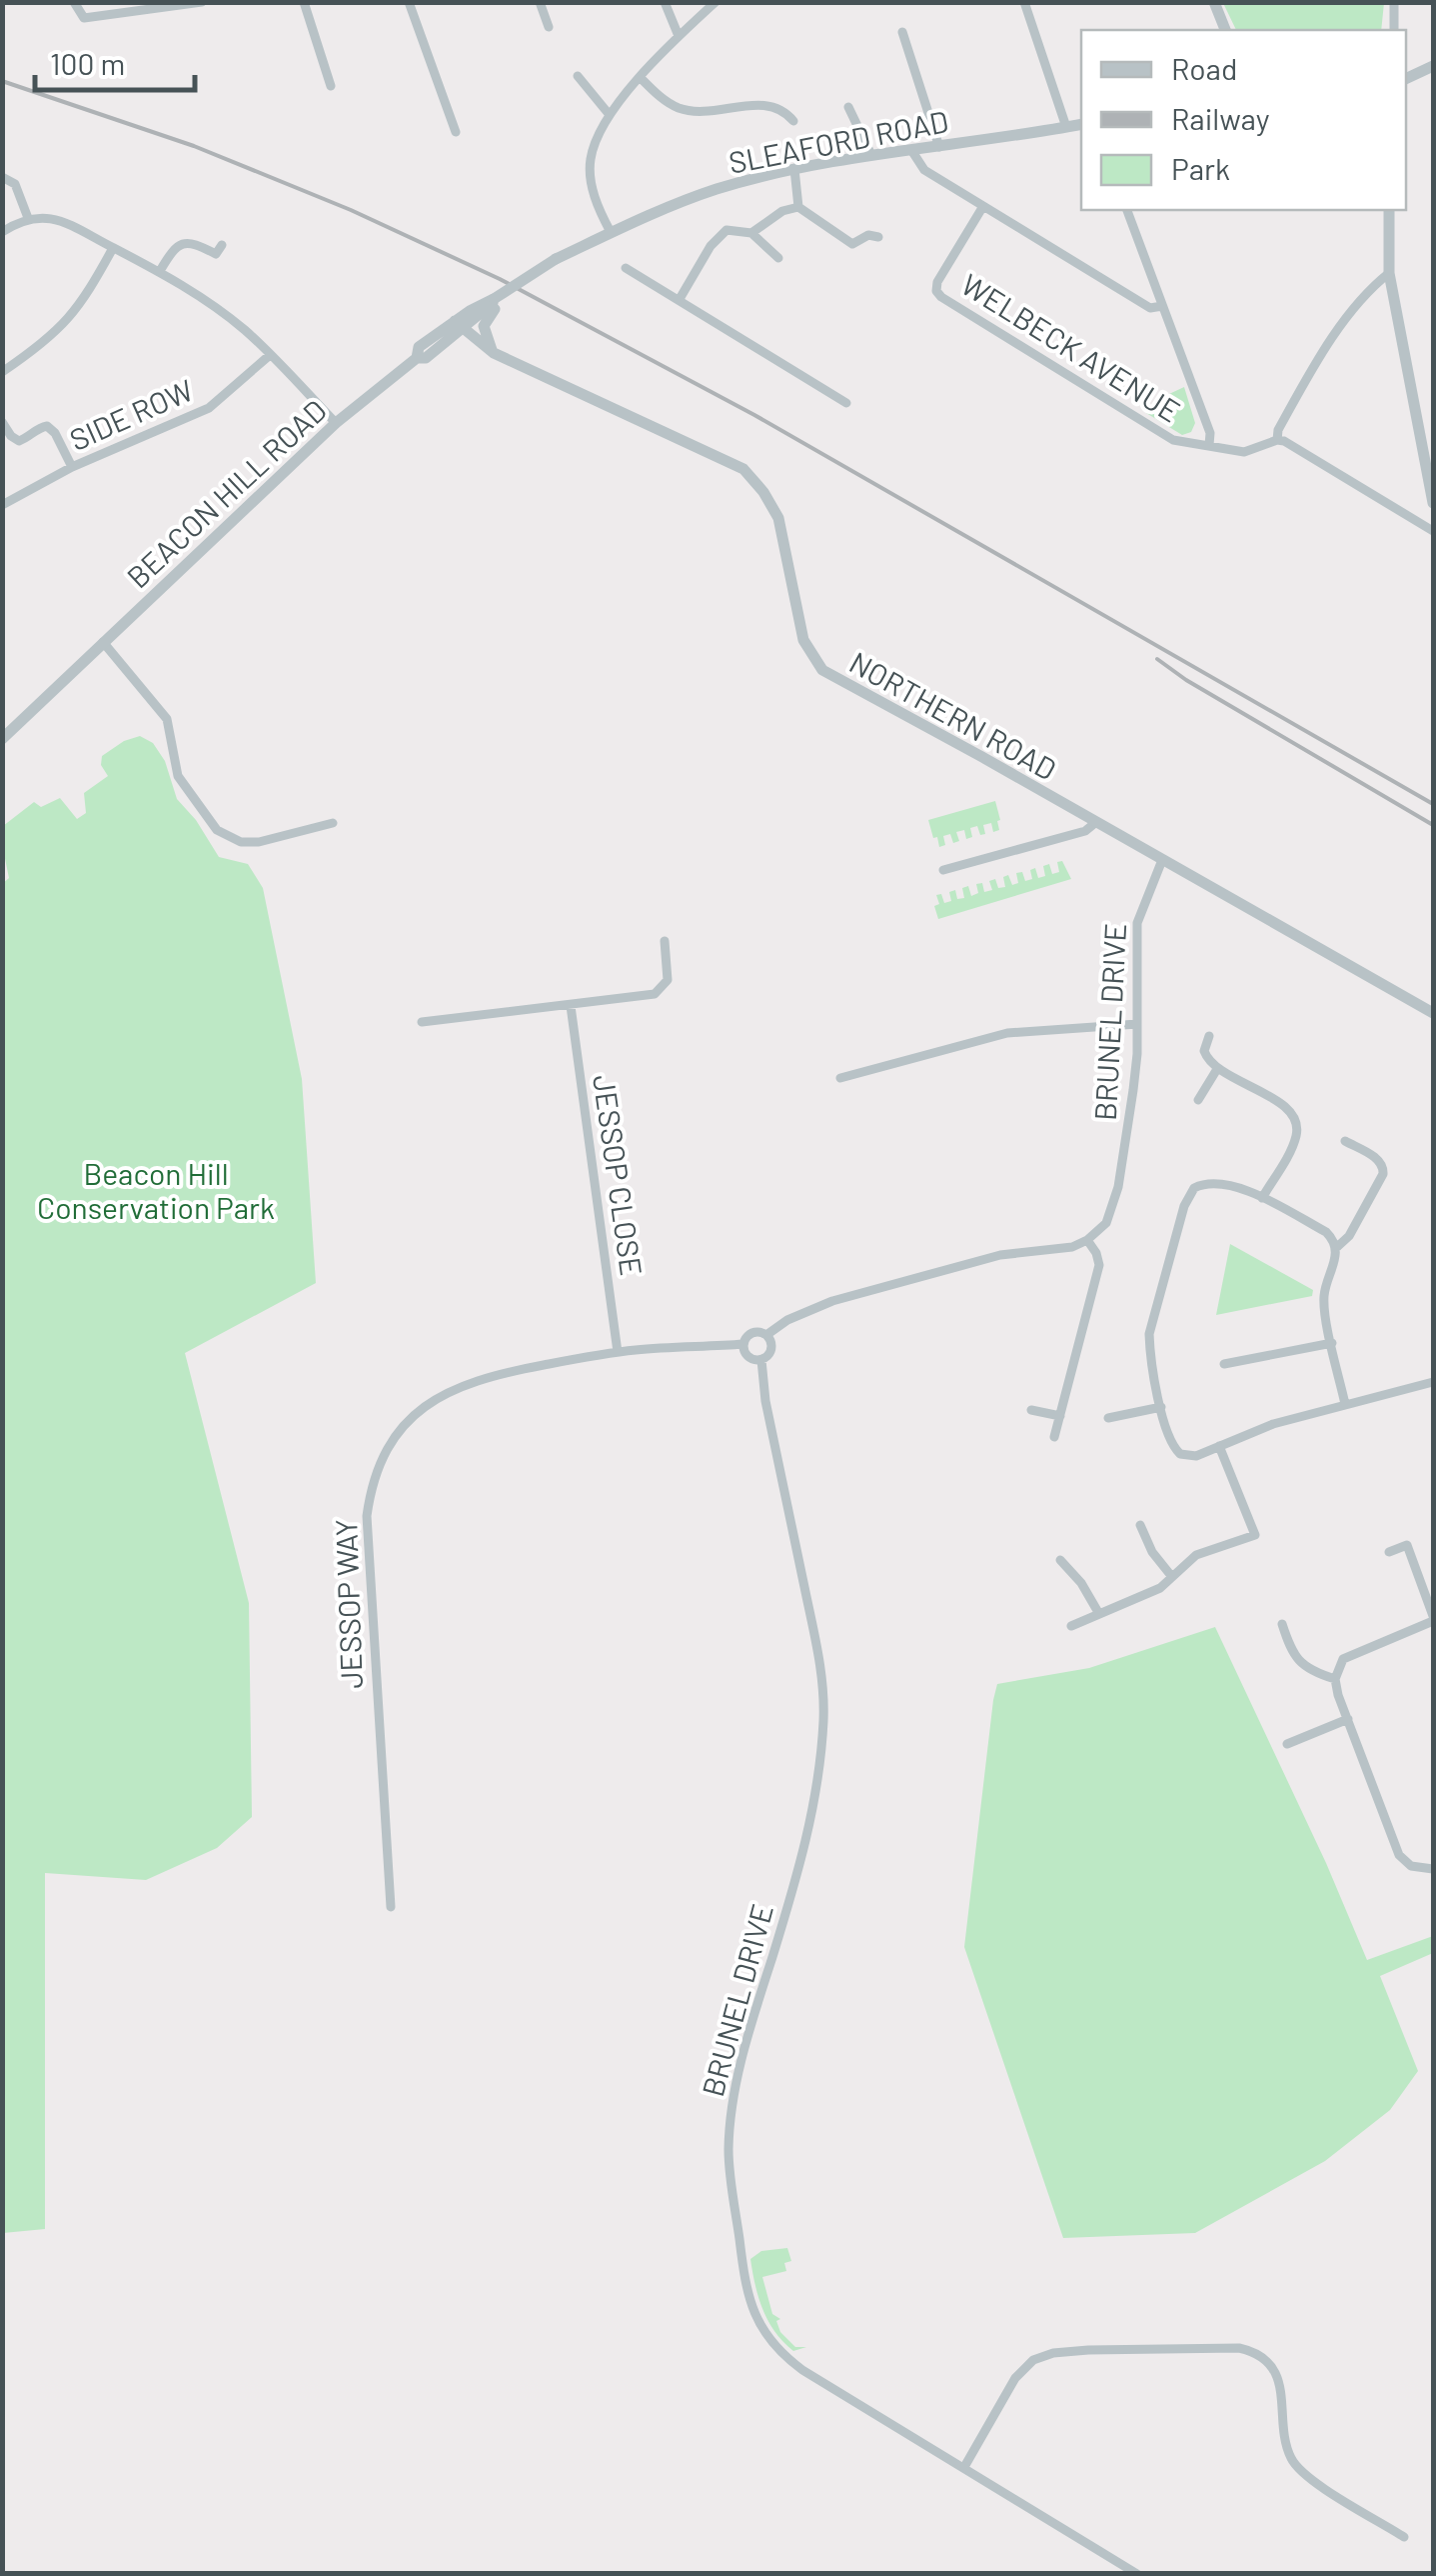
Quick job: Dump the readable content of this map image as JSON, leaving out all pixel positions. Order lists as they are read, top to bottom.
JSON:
{
  "streets": {
    "street": [
      "SLEAFORD ROAD",
      "WELBECK AVENUE",
      "SIDE ROW",
      "BEACON HILL ROAD",
      "NORTHERN ROAD",
      "BRUNEL DRIVE",
      "JESSOP CLOSE",
      "JESSOP WAY"
    ]
  },
  "crossings": [
    ["BEACON HILL ROAD", "NORTHERN ROAD"],
    ["NORTHERN ROAD", "BRUNEL DRIVE"],
    ["BRUNEL DRIVE", "JESSOP WAY"],
    ["JESSOP CLOSE", "JESSOP WAY"]
  ],
  "parks": ["Beacon Hill Conservation Park"],
  "legend": ["Road", "Railway", "Park"],
  "scale_bar": "100 m"
}
